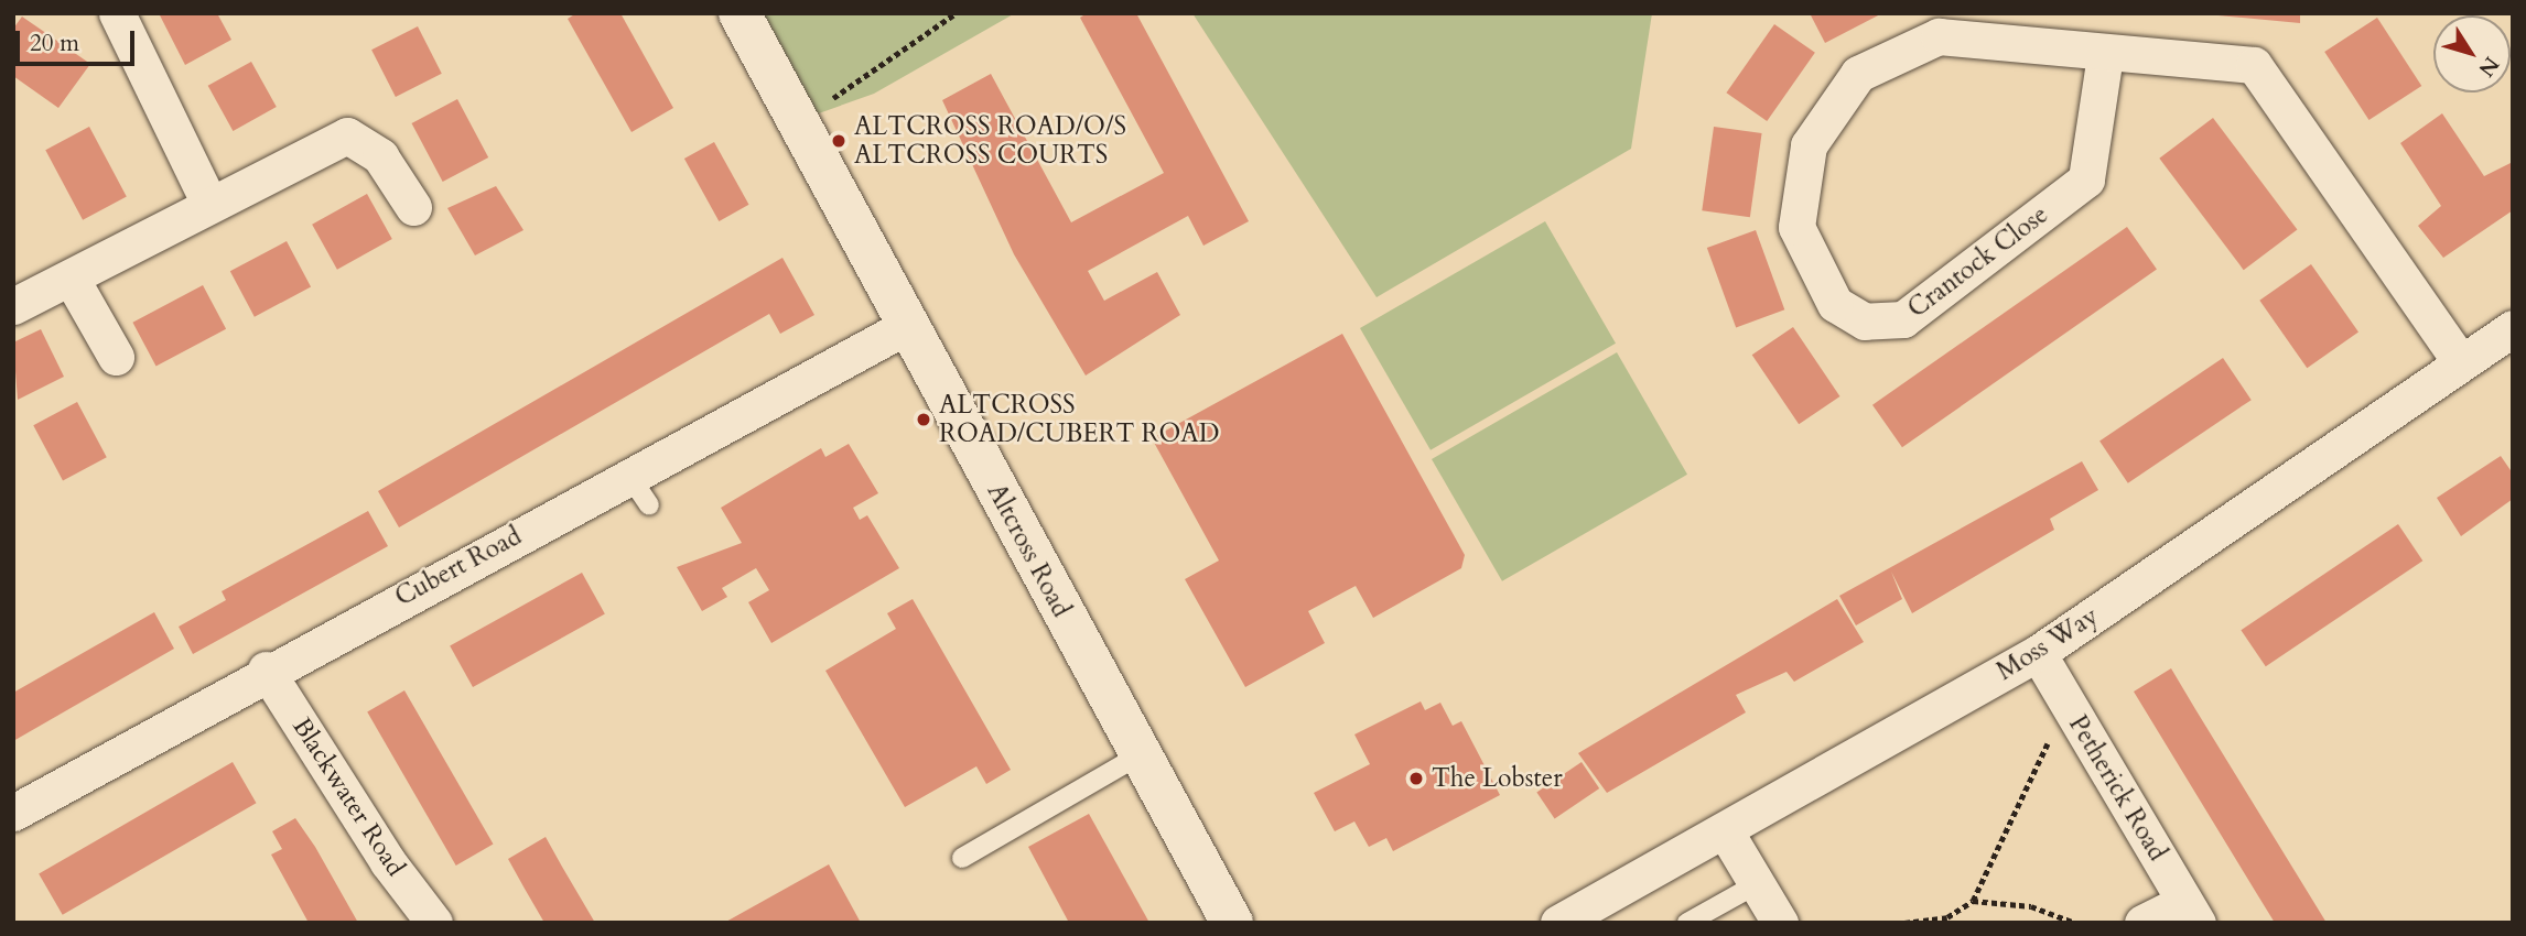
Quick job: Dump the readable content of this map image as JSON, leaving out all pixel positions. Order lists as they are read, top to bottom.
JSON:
{
  "streets": {
    "street": [
      "Crantock Close",
      "Altcross Road",
      "Cubert Road",
      "Moss Way",
      "Petherick Road",
      "Blackwater Road"
    ]
  },
  "crossings": [
    ["Crantock Close", "Moss Way"],
    ["Altcross Road", "Cubert Road"],
    ["Cubert Road", "Blackwater Road"],
    ["Moss Way", "Petherick Road"]
  ],
  "places": ["ALTCROSS ROAD/O/S ALTCROSS COURTS", "ALTCROSS ROAD/CUBERT ROAD", "The Lobster"],
  "scale_bar": "20 m",
  "north": "bottom right"
}
